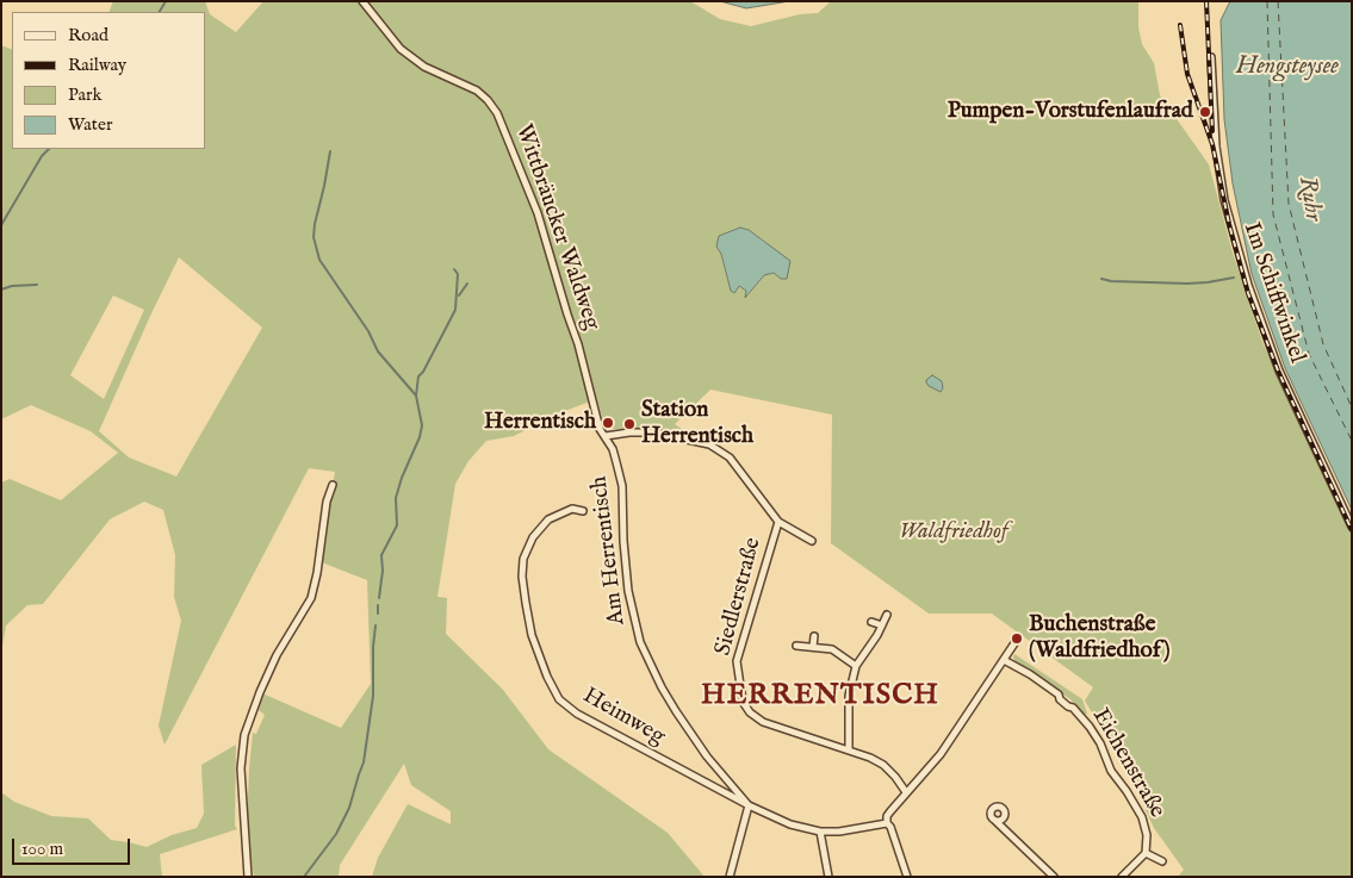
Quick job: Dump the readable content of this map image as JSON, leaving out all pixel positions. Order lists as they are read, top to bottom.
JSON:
{
  "streets": {
    "street": [
      "Wittbräucker Waldweg",
      "Im Schiffwinkel",
      "Am Herrentisch",
      "Siedlerstraße",
      "Heimweg",
      "Eichenstraße"
    ]
  },
  "crossings": [
    ["Wittbräucker Waldweg", "Am Herrentisch"],
    ["Am Herrentisch", "Heimweg"]
  ],
  "districts": ["HERRENTISCH"],
  "water": ["Hengsteysee", "Ruhr"],
  "parks": ["Waldfriedhof"],
  "places": [
    "Pumpen-Vorstufenlaufrad",
    "Herrentisch",
    "Station Herrentisch",
    "Buchenstraße (Waldfriedhof)"
  ],
  "legend": [
    "Road",
    "Railway",
    "Park",
    "Water"
  ],
  "scale_bar": "100 m"
}
